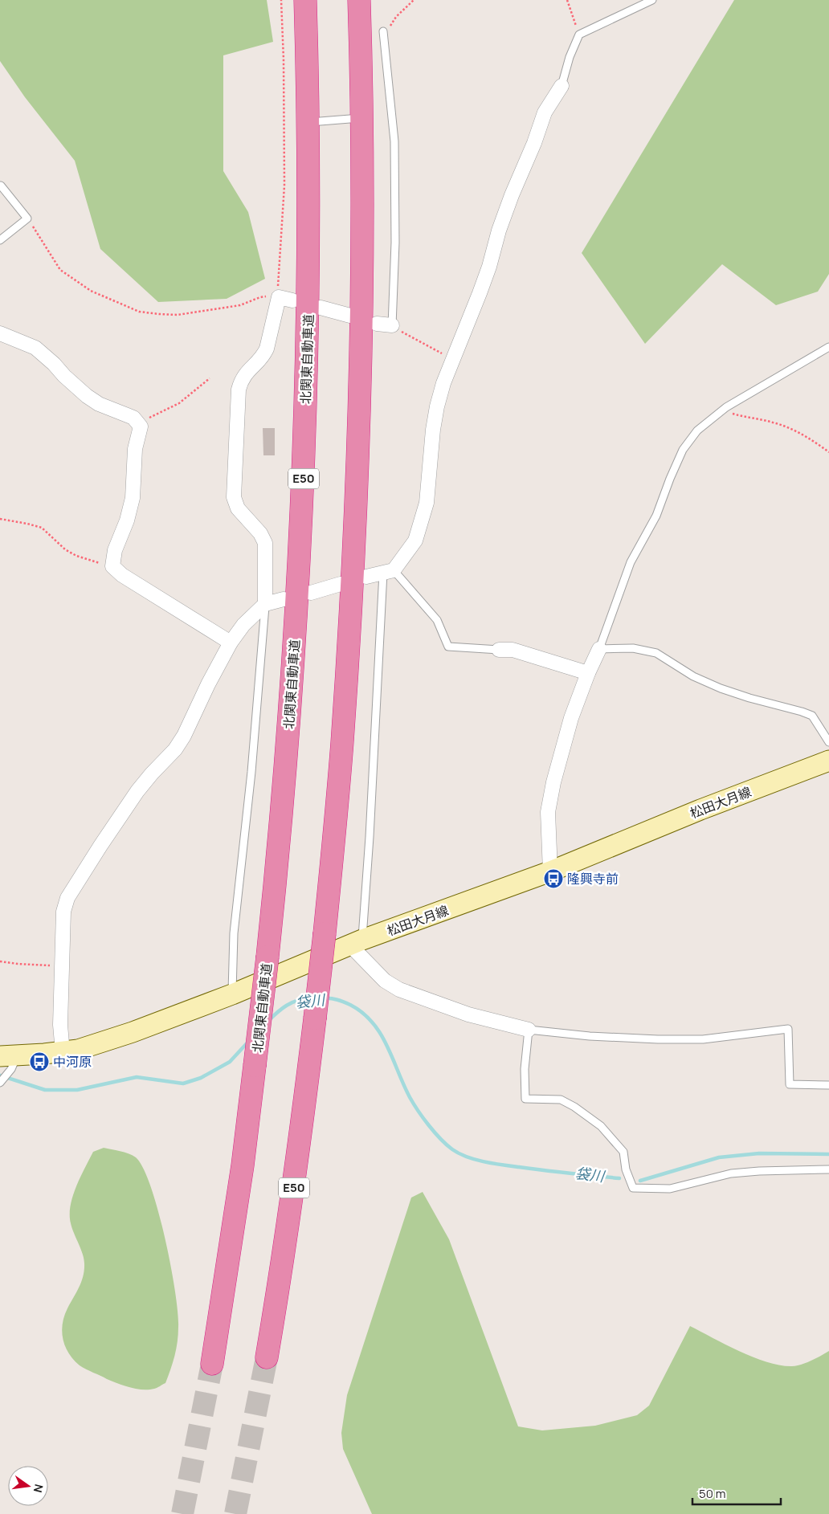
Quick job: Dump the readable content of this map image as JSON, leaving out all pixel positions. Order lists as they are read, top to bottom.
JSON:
{
  "streets": {
    "highway": ["北関東自動車道", "E50"],
    "main road": ["松田大月線"]
  },
  "water": ["袋川"],
  "places": {
    "bus stop": ["隆興寺前", "中河原"]
  },
  "scale_bar": "50 m",
  "north": "right"
}
